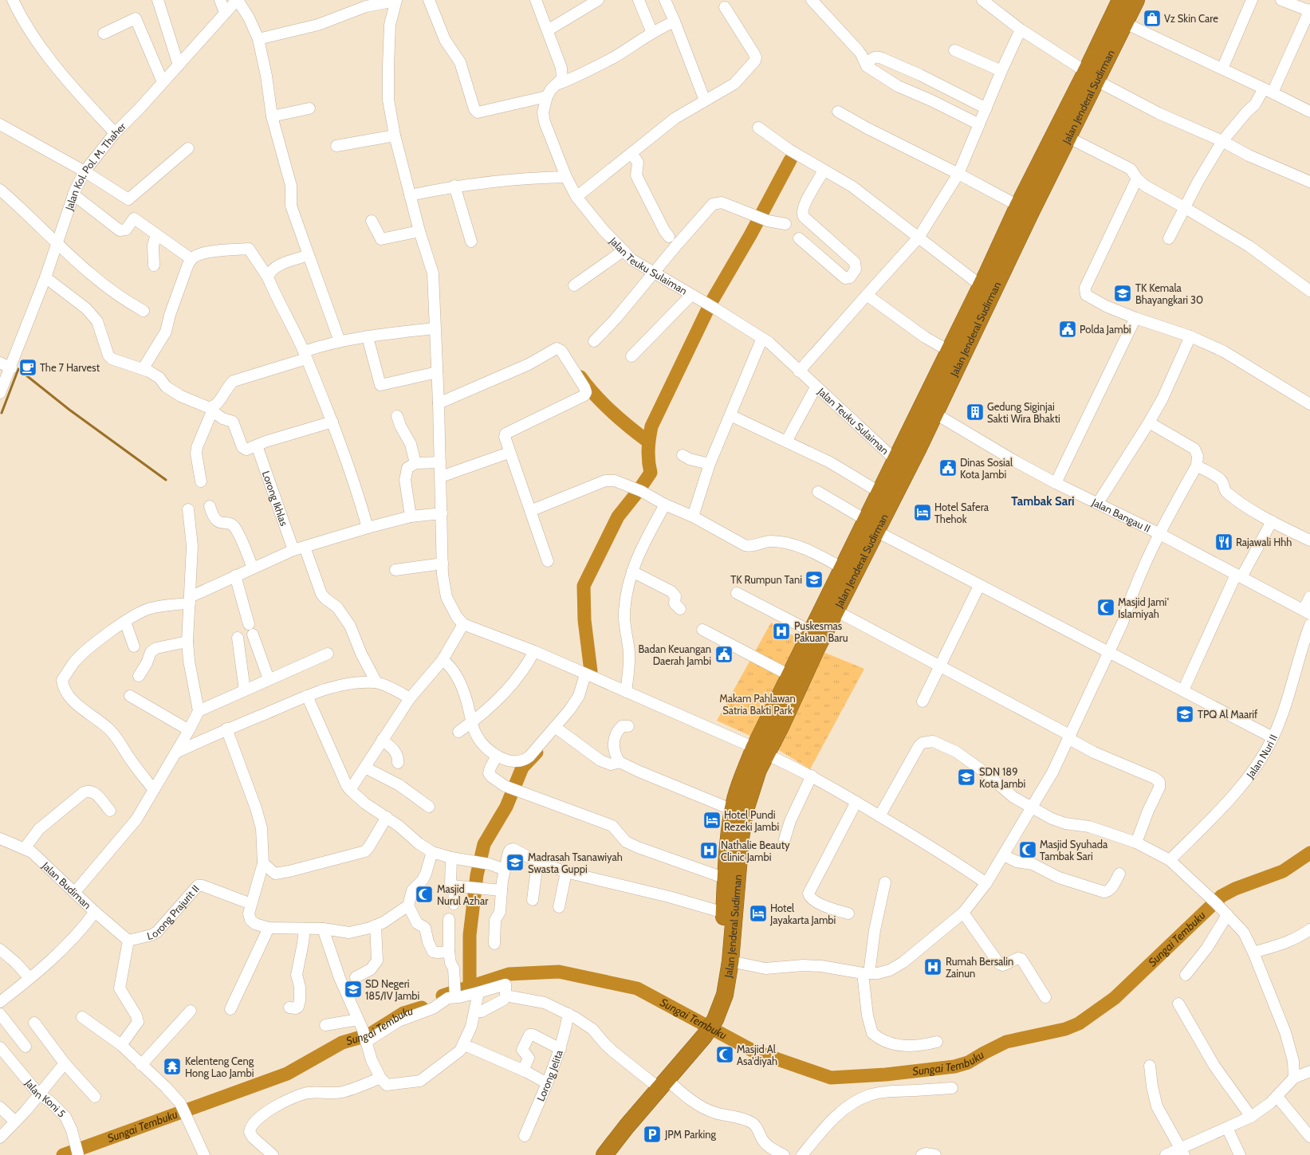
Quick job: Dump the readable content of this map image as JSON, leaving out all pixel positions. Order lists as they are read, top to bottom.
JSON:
{
  "streets": {
    "highway": ["Jalan Jenderal Sudirman"],
    "street": [
      "Jalan Kol. Pol. M. Thaher",
      "Jalan Teuku Sulaiman",
      "Lorong Ikhlas",
      "Jalan Bangau II",
      "Jalan Nuri II",
      "Jalan Budiman",
      "Lorong Prajurit II",
      "Lorong Jelita",
      "Jalan Koni 5"
    ]
  },
  "crossings": [
    ["Jalan Jenderal Sudirman", "Jalan Teuku Sulaiman"],
    ["Jalan Jenderal Sudirman", "Jalan Bangau II"],
    ["Jalan Budiman", "Lorong Prajurit II"]
  ],
  "districts": ["Tambak Sari"],
  "water": ["Sungai Tembuku"],
  "parks": ["Makam Pahlawan Satria Bakti Park"],
  "places": {
    "shop": ["Vz Skin Care"],
    "school or university": [
      "TK Kemala Bhayangkari 30",
      "TK Rumpun Tani",
      "TPQ Al Maarif",
      "SDN 189 Kota Jambi",
      "Madrasah Tsanawiyah Swasta Guppi",
      "SD Negeri 185/IV Jambi"
    ],
    "public building": ["Polda Jambi", "Dinas Sosial Kota Jambi", "Badan Keuangan Daerah Jambi"],
    "cafe": ["The 7 Harvest"],
    "building": ["Gedung Siginjai Sakti Wira Bhakti"],
    "hotel": ["Hotel Safera Thehok", "Hotel Pundi Rezeki Jambi", "Hotel Jayakarta Jambi"],
    "restaurant": ["Rajawali Hhh"],
    "mosque": [
      "Masjid Jami' Islamiyah",
      "Masjid Syuhada Tambak Sari",
      "Masjid Nurul Azhar",
      "Masjid Al Asa'diyah"
    ],
    "hospital": ["Puskesmas Pakuan Baru", "Nathalie Beauty Clinic Jambi", "Rumah Bersalin Zainun"],
    "temple": ["Kelenteng Ceng Hong Lao Jambi"],
    "parking": ["JPM Parking"]
  }
}
